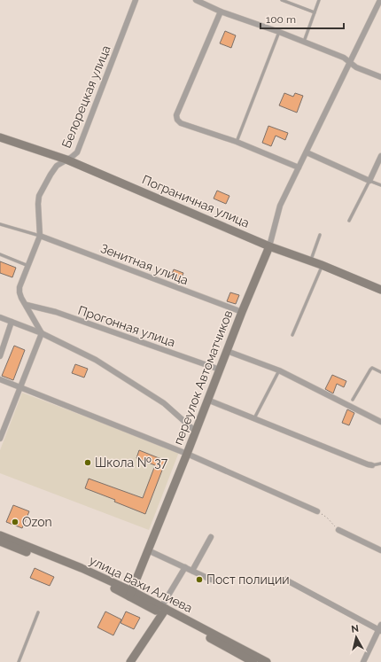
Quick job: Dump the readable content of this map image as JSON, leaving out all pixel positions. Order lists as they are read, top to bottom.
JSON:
{
  "streets": {
    "street": [
      "Белорецкая улица",
      "Пограничная улица",
      "Зенитная улица",
      "Прогонная улица",
      "переулок Автоматчиков",
      "улица Вахи Алиева"
    ]
  },
  "crossings": [
    ["Белорецкая улица", "Пограничная улица"],
    ["Белорецкая улица", "Зенитная улица"],
    ["Белорецкая улица", "Прогонная улица"],
    ["Пограничная улица", "переулок Автоматчиков"],
    ["Зенитная улица", "переулок Автоматчиков"],
    ["Прогонная улица", "переулок Автоматчиков"],
    ["переулок Автоматчиков", "улица Вахи Алиева"]
  ],
  "places": ["Школа № 37", "Ozon", "Пост полиции"],
  "scale_bar": "100 m",
  "north": "top"
}
